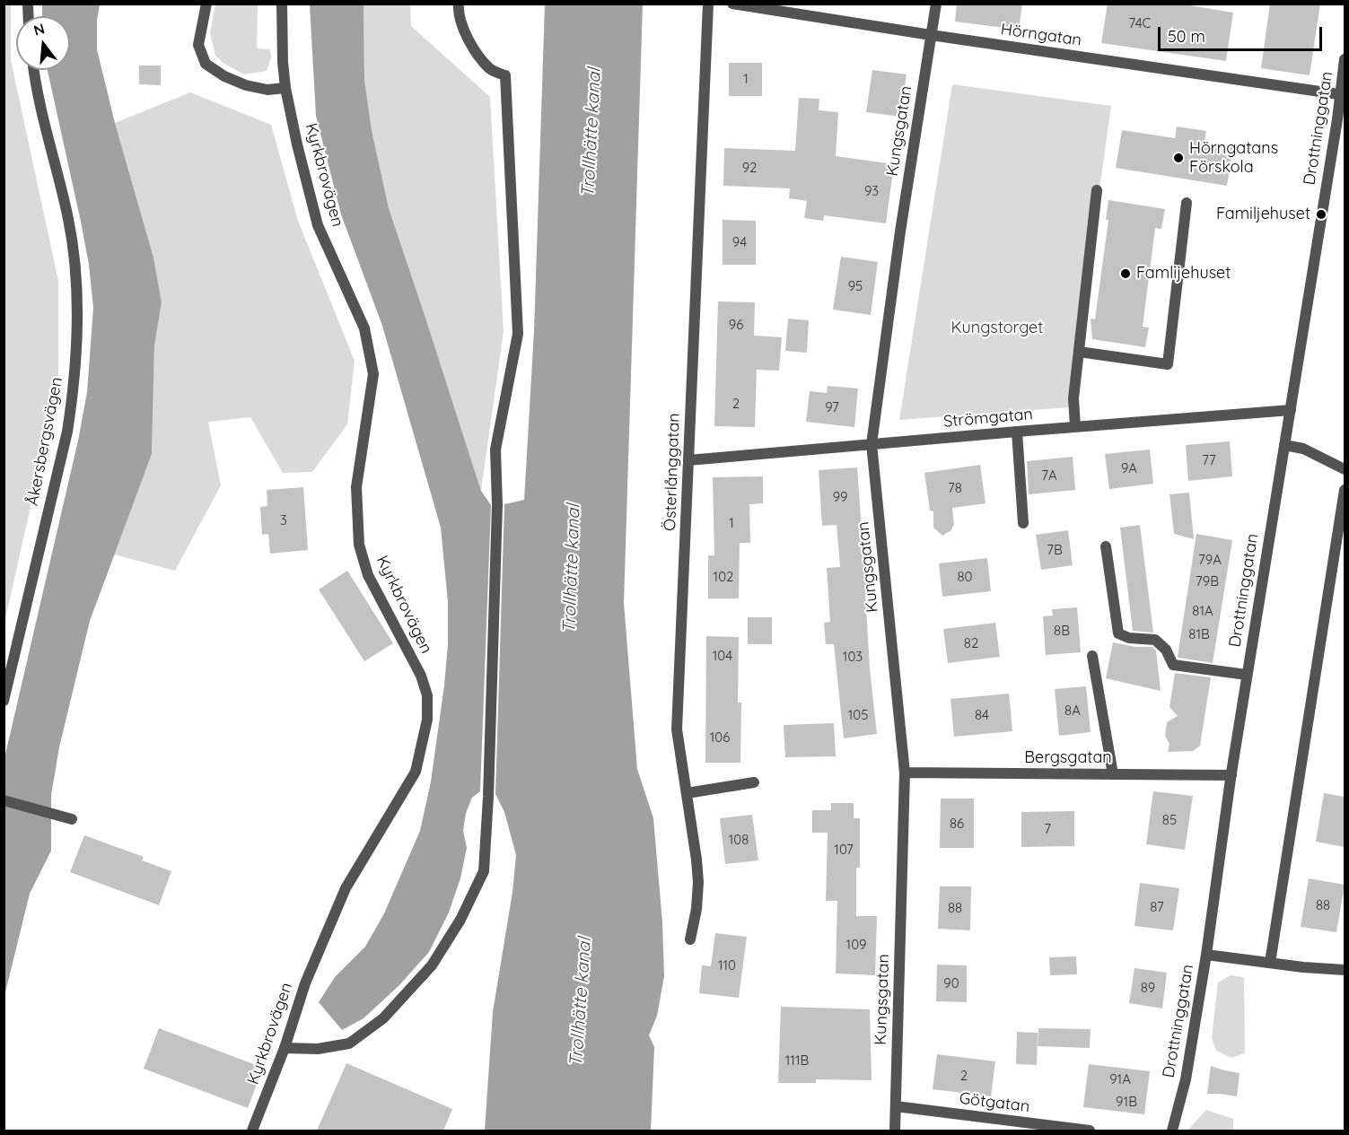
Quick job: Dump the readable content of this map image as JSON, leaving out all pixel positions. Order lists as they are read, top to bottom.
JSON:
{
  "streets": {
    "street": [
      "Hörngatan",
      "Drottninggatan",
      "Kungsgatan",
      "Kyrkbrovägen",
      "Strömgatan",
      "Åkersbergsvägen",
      "Österlånggatan",
      "Bergsgatan",
      "Götgatan"
    ]
  },
  "crossings": [
    ["Hörngatan", "Drottninggatan"],
    ["Hörngatan", "Kungsgatan"],
    ["Drottninggatan", "Strömgatan"],
    ["Drottninggatan", "Bergsgatan"],
    ["Kungsgatan", "Strömgatan"],
    ["Kungsgatan", "Bergsgatan"],
    ["Kungsgatan", "Götgatan"],
    ["Strömgatan", "Österlånggatan"]
  ],
  "water": ["Trollhätte kanal"],
  "parks": ["Kungstorget"],
  "places": ["Hörngatans Förskola", "Familjehuset", "Famlijehuset"],
  "house_numbers": [
    "74C",
    "1",
    "92",
    "93",
    "94",
    "95",
    "96",
    "2",
    "97",
    "77",
    "9A",
    "7A",
    "78",
    "99",
    "3",
    "1",
    "7B",
    "79A",
    "102",
    "80",
    "79B",
    "81A",
    "8B",
    "81B",
    "82",
    "104",
    "103",
    "8A",
    "105",
    "84",
    "106",
    "85",
    "86",
    "7",
    "108",
    "107",
    "88",
    "87",
    "88",
    "109",
    "110",
    "90",
    "89",
    "111B",
    "2",
    "91A",
    "91B"
  ],
  "scale_bar": "50 m",
  "north": "top"
}
